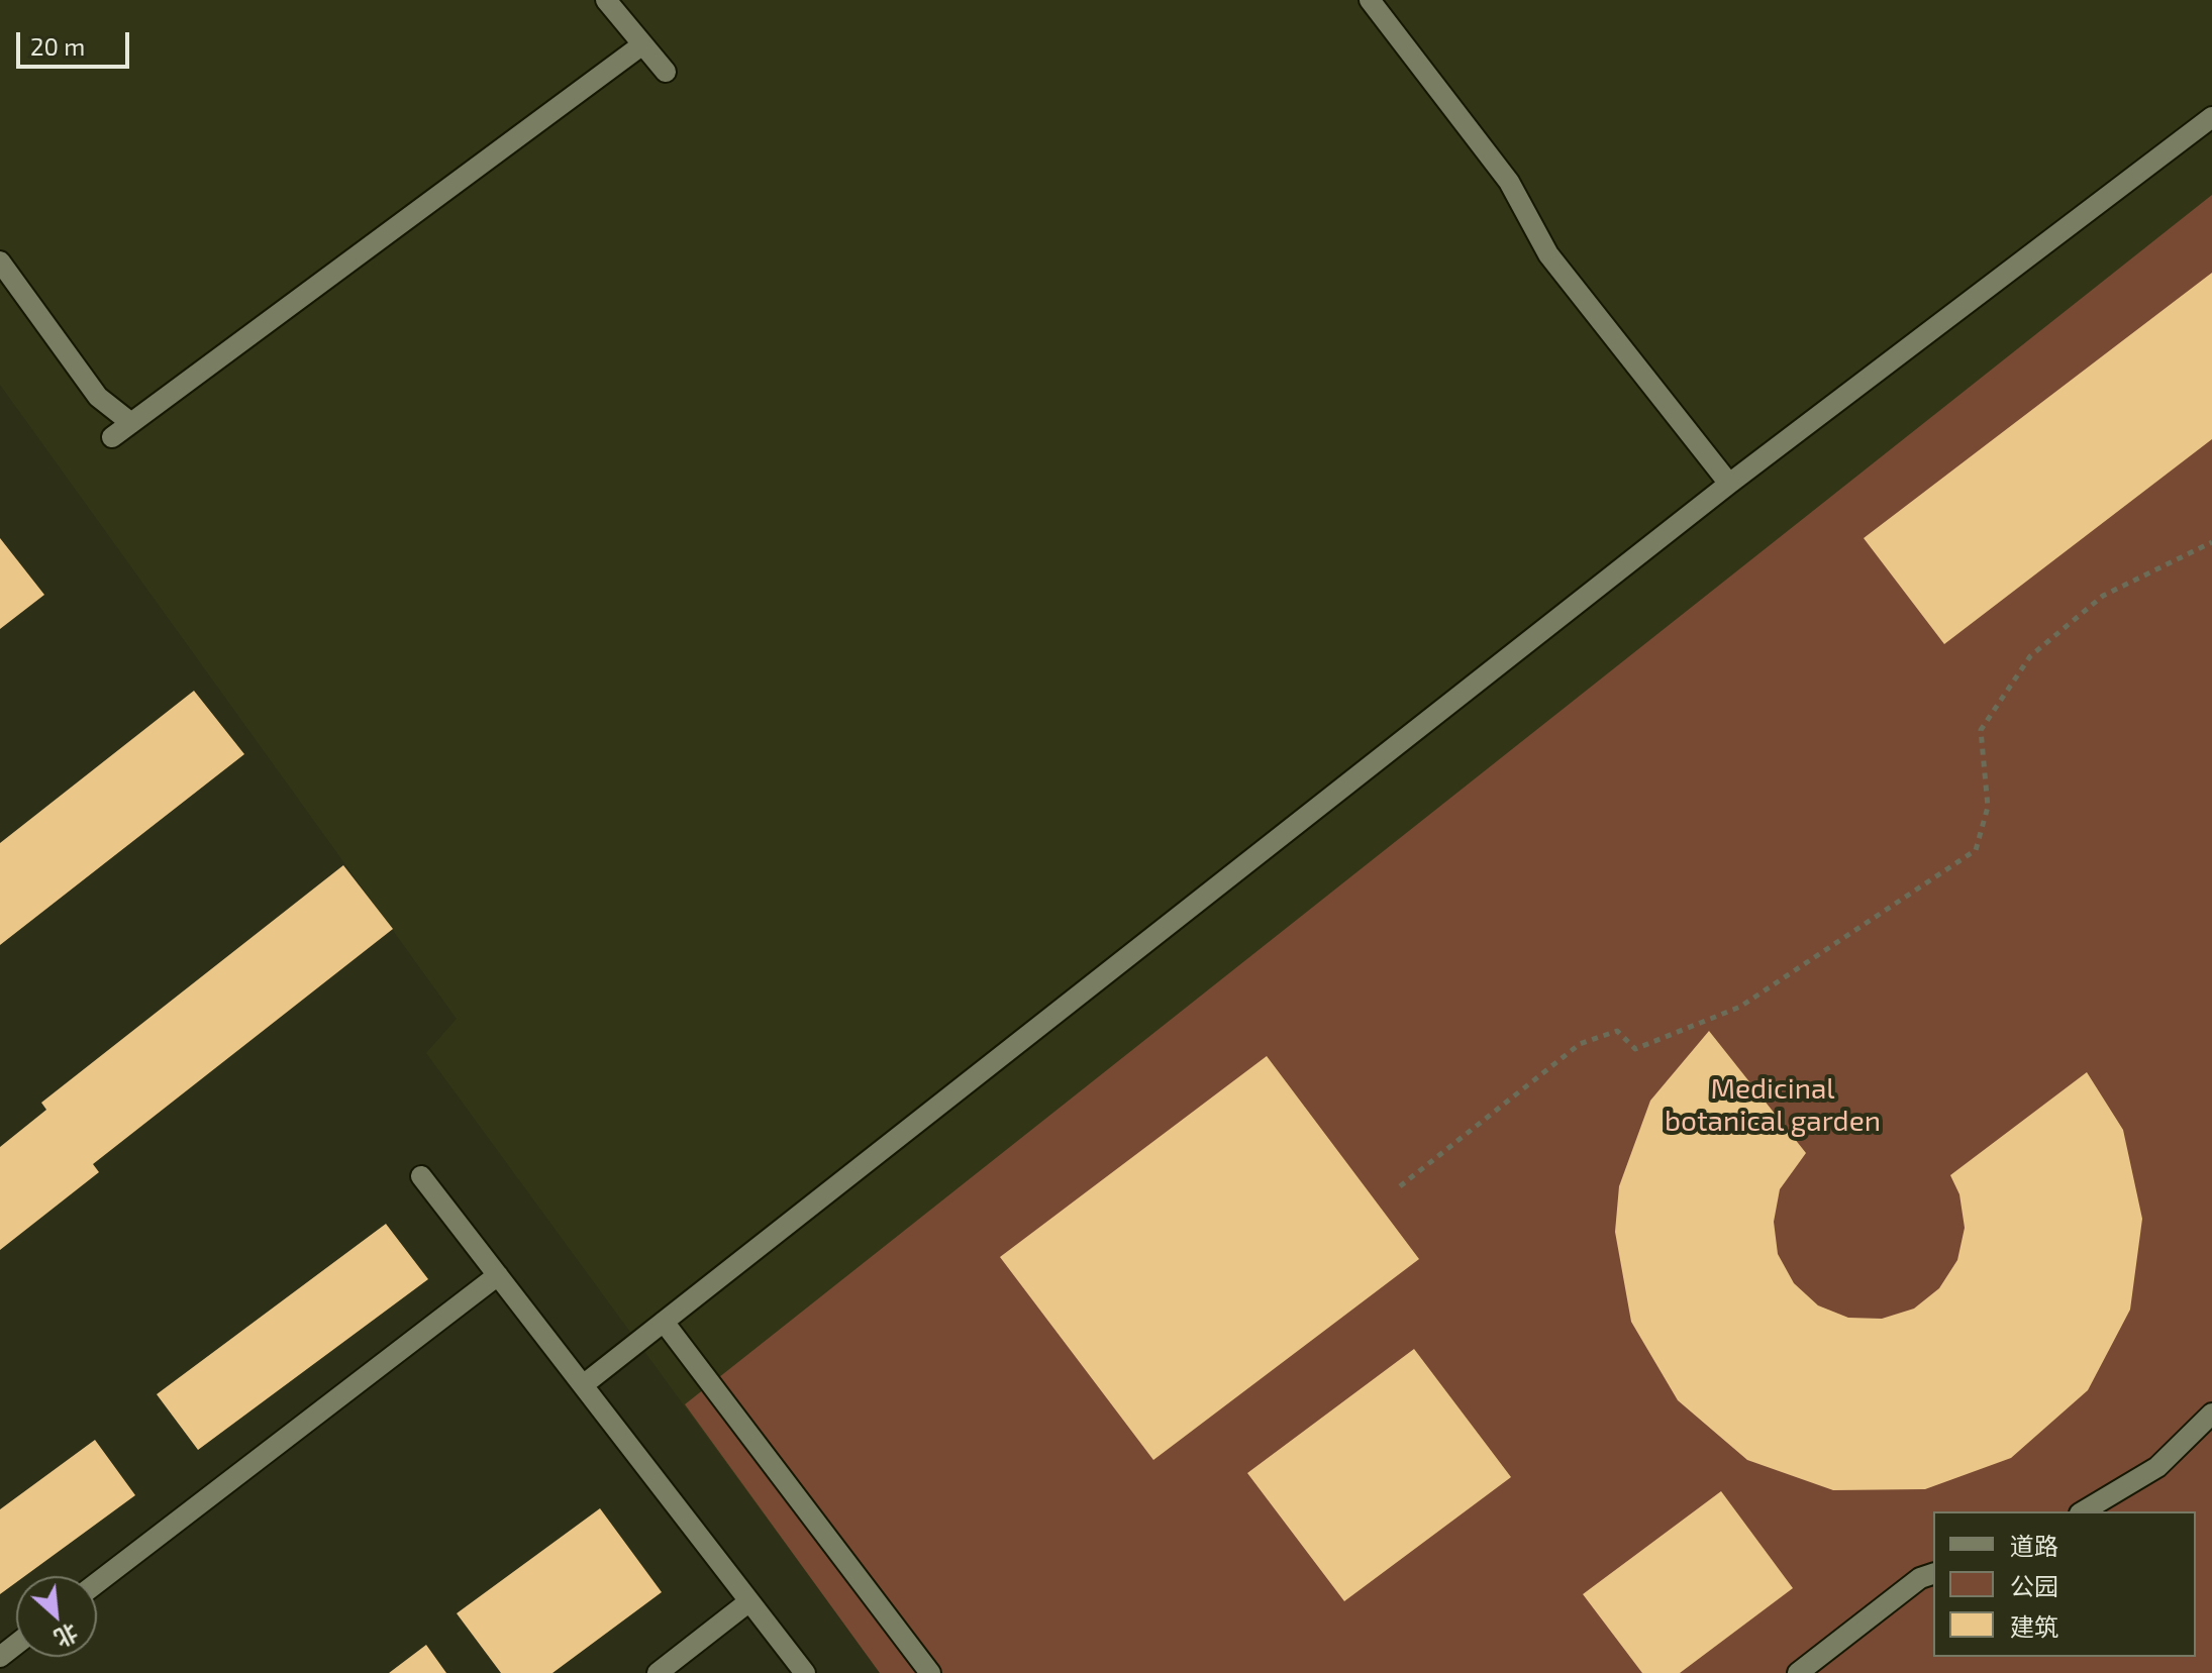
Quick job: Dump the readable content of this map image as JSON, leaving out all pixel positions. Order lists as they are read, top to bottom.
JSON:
{
  "parks": ["Medicinal botanical garden"],
  "legend": ["道路", "公园", "建筑"],
  "scale_bar": "20 m",
  "north": "bottom right"
}
